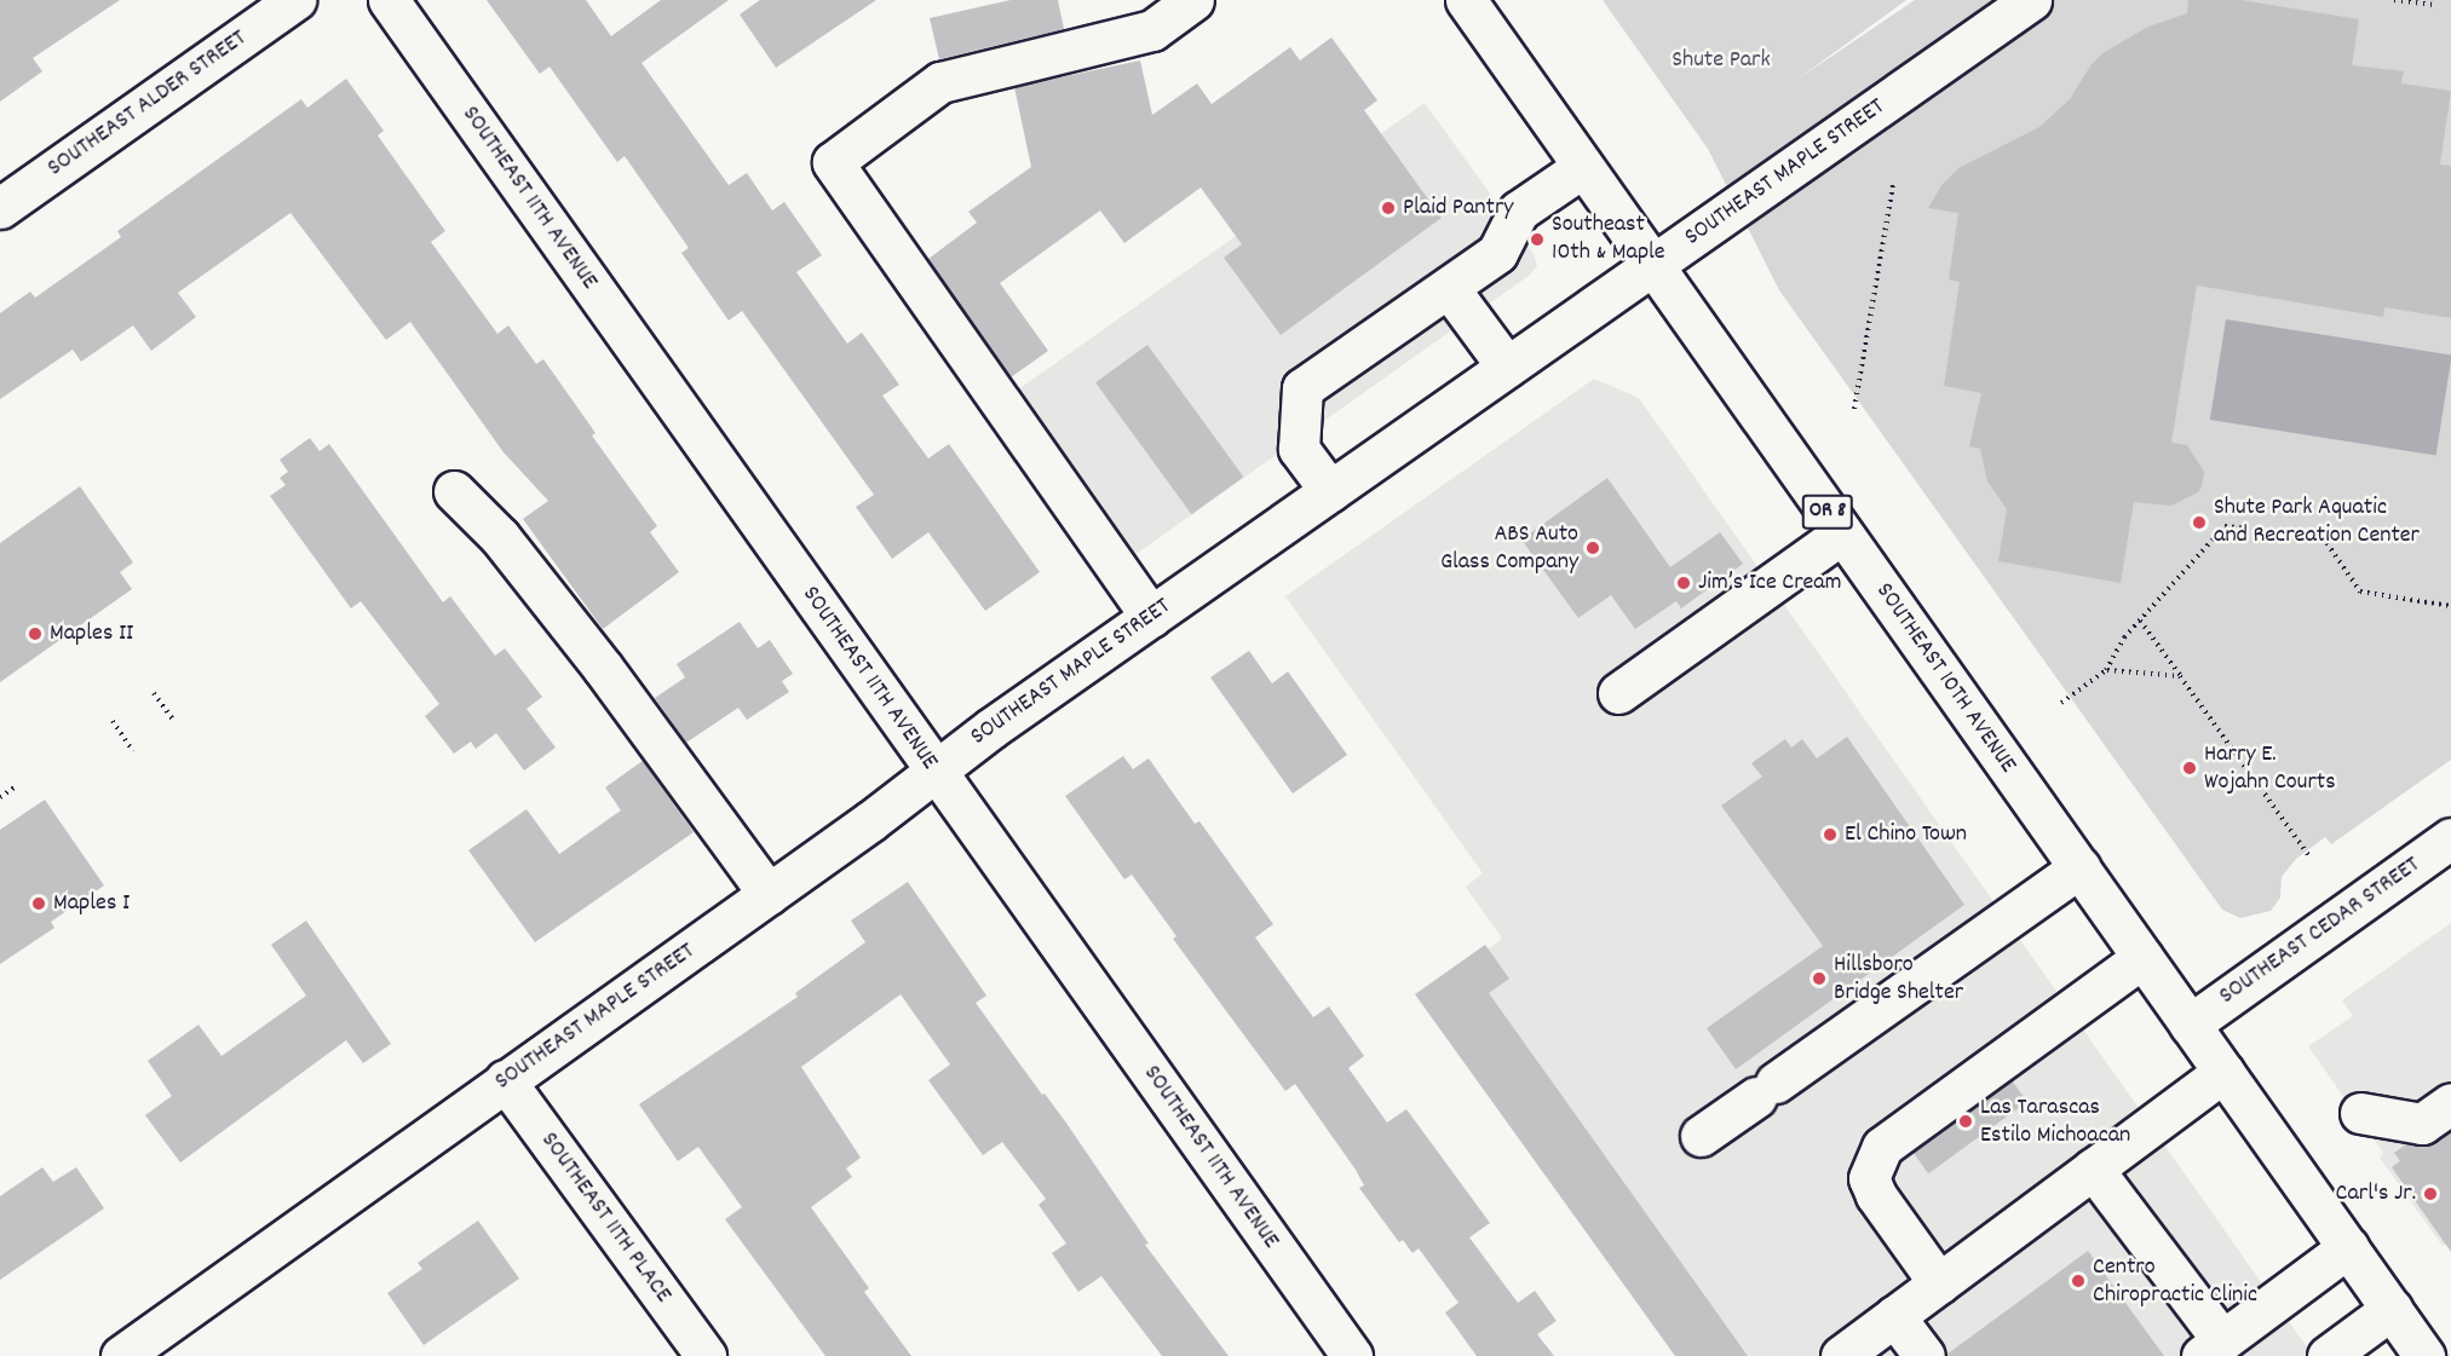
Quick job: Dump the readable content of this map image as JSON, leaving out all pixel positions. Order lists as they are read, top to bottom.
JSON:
{
  "streets": {
    "street": [
      "SOUTHEAST ALDER STREET",
      "SOUTHEAST MAPLE STREET",
      "SOUTHEAST 11TH AVENUE",
      "OR 8",
      "SOUTHEAST 10TH AVENUE",
      "SOUTHEAST CEDAR STREET",
      "SOUTHEAST 11TH PLACE"
    ]
  },
  "crossings": [
    ["SOUTHEAST MAPLE STREET", "SOUTHEAST 11TH AVENUE"],
    ["SOUTHEAST MAPLE STREET", "SOUTHEAST 10TH AVENUE"],
    ["SOUTHEAST MAPLE STREET", "SOUTHEAST 11TH PLACE"],
    ["SOUTHEAST 10TH AVENUE", "SOUTHEAST CEDAR STREET"]
  ],
  "parks": ["Shute Park"],
  "places": [
    "Plaid Pantry",
    "Southeast 10th & Maple",
    "Shute Park Aquatic and Recreation Center",
    "ABS Auto Glass Company",
    "Jim’s Ice Cream",
    "Maples II",
    "Harry E. Wojahn Courts",
    "El Chino Town",
    "Maples I",
    "Hillsboro Bridge Shelter",
    "Las Tarascas Estilo Michoacan",
    "Carl's Jr.",
    "Centro Chiropractic Clinic"
  ]
}
